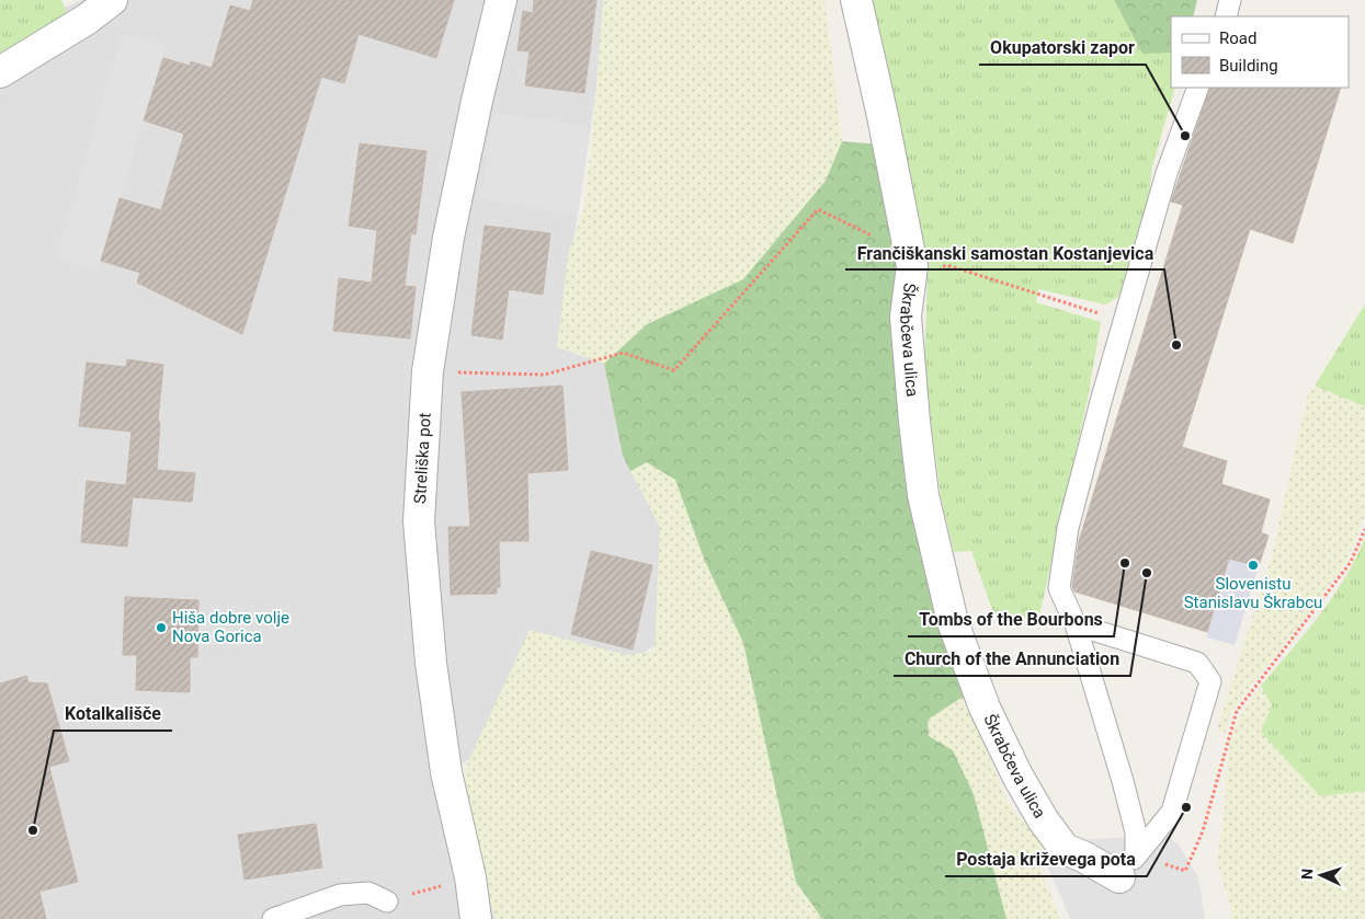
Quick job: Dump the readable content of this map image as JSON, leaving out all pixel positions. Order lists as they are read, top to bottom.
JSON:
{
  "streets": {
    "street": ["Škrabčeva ulica", "Streliška pot"]
  },
  "places": [
    "Okupatorski zapor",
    "Frančiškanski samostan Kostanjevica",
    "Tombs of the Bourbons",
    "Slovenistu Stanislavu Škrabcu",
    "Church of the Annunciation",
    "Hiša dobre volje Nova Gorica",
    "Postaja križevega pota",
    "Kotalkališče"
  ],
  "legend": ["Road", "Building"],
  "north": "left"
}
